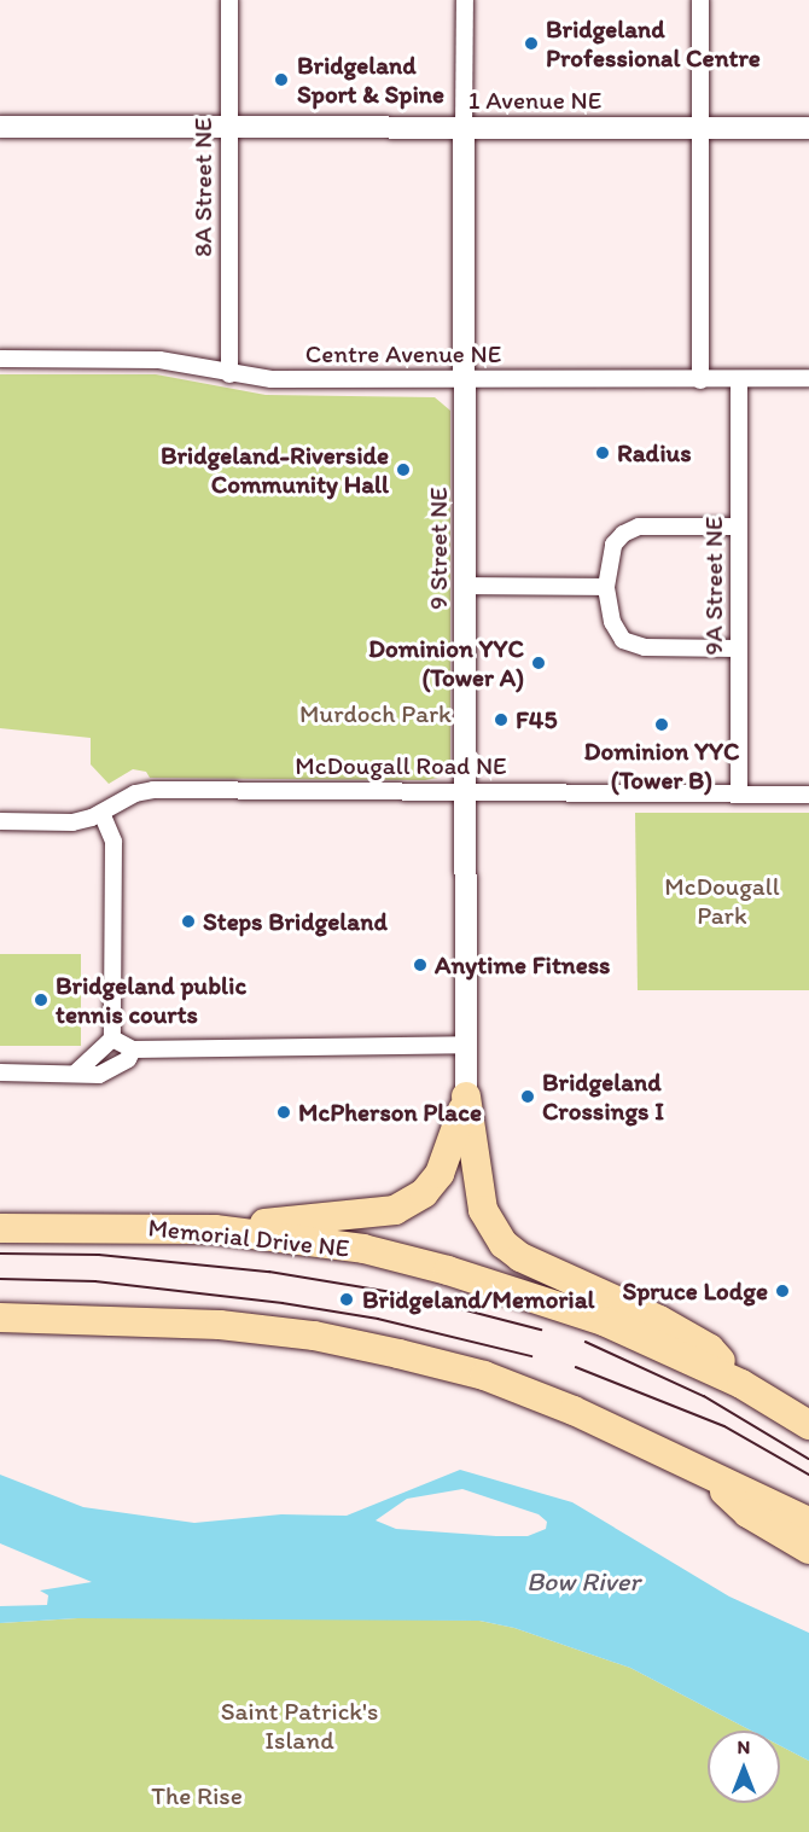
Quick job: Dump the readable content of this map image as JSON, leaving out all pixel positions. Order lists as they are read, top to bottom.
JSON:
{
  "streets": {
    "highway": ["Memorial Drive NE"],
    "street": [
      "1 Avenue NE",
      "8A Street NE",
      "Centre Avenue NE",
      "9 Street NE",
      "9A Street NE",
      "McDougall Road NE"
    ]
  },
  "crossings": [
    ["1 Avenue NE", "8A Street NE"],
    ["1 Avenue NE", "9 Street NE"],
    ["8A Street NE", "Centre Avenue NE"],
    ["Centre Avenue NE", "9 Street NE"],
    ["Centre Avenue NE", "9A Street NE"],
    ["9 Street NE", "McDougall Road NE"],
    ["9A Street NE", "McDougall Road NE"]
  ],
  "water": ["Bow River"],
  "parks": [
    "Murdoch Park",
    "McDougall Park",
    "Saint Patrick's Island",
    "The Rise"
  ],
  "places": [
    "Bridgeland Professional Centre",
    "Bridgeland Sport & Spine",
    "Radius",
    "Bridgeland-Riverside Community Hall",
    "Dominion YYC (Tower A)",
    "F45",
    "Dominion YYC (Tower B)",
    "Steps Bridgeland",
    "Anytime Fitness",
    "Bridgeland public tennis courts",
    "Bridgeland Crossings I",
    "McPherson Place",
    "Spruce Lodge",
    "Bridgeland/Memorial"
  ],
  "north": "top"
}
